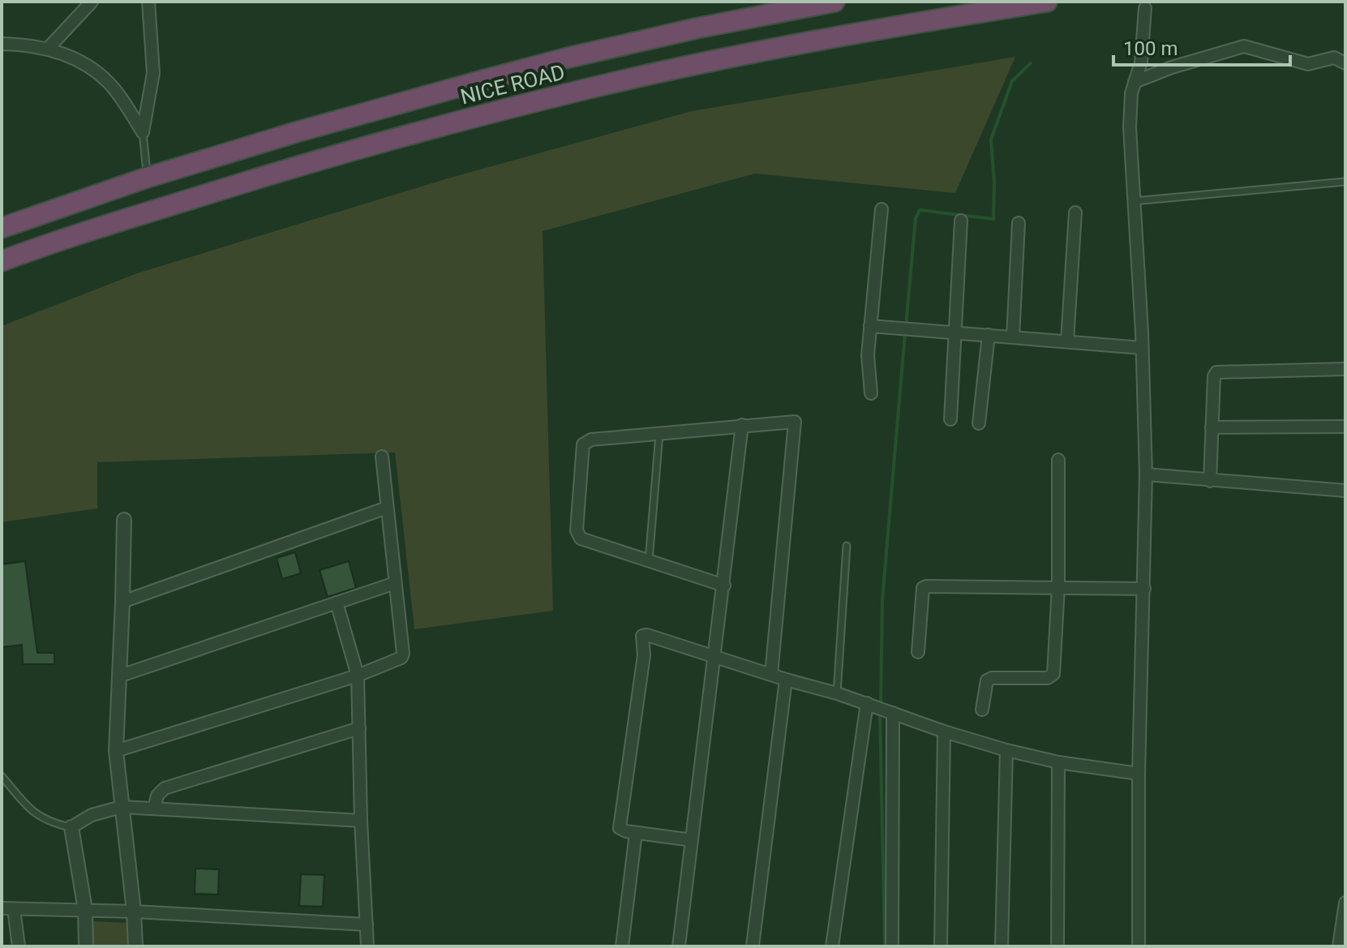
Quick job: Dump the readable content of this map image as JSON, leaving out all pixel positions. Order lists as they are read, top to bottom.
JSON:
{
  "streets": {
    "highway": ["NICE ROAD"]
  },
  "scale_bar": "100 m"
}
